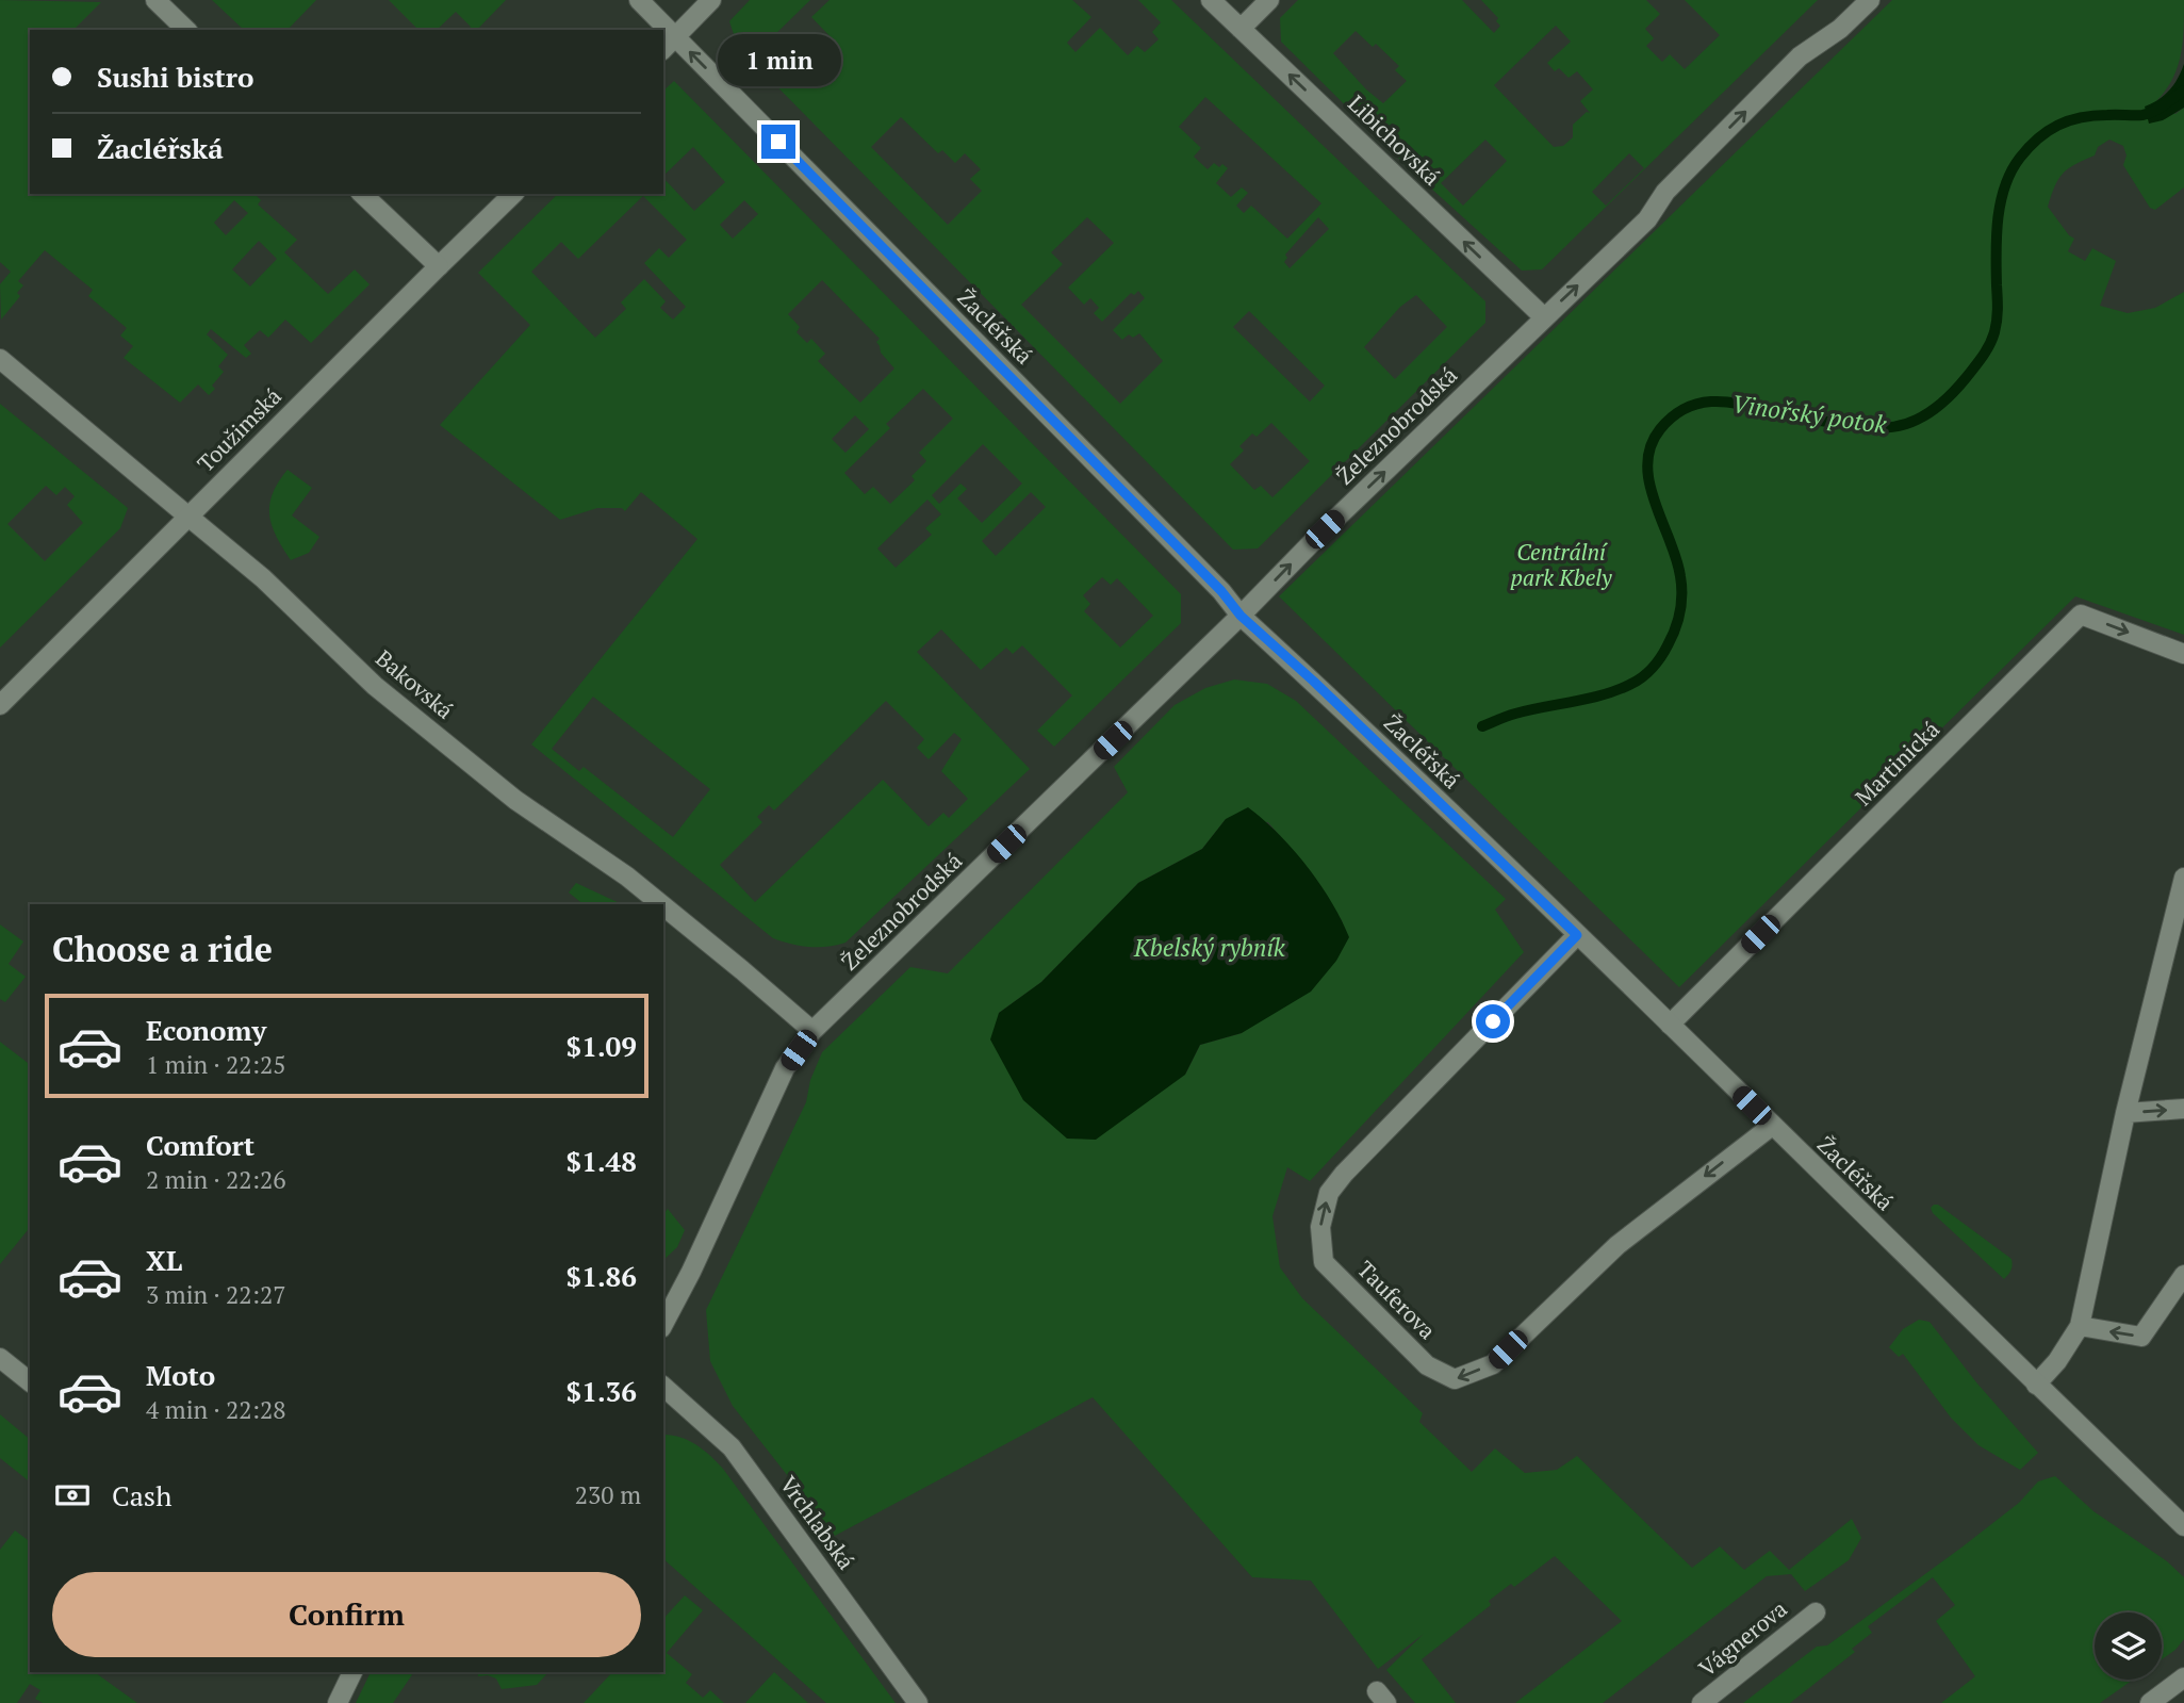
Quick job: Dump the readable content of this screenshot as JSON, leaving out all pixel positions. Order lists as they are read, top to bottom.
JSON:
{
  "streets": {
    "street": [
      "Libichovská",
      "Žacléřská",
      "Železnobrodská",
      "Toužimská",
      "Bakovská",
      "Martinická",
      "Tauferova",
      "Vrchlabská",
      "Vágnerova"
    ]
  },
  "crossings": [
    ["Libichovská", "Železnobrodská"],
    ["Žacléřská", "Železnobrodská"],
    ["Žacléřská", "Martinická"],
    ["Žacléřská", "Tauferova"],
    ["Železnobrodská", "Bakovská"],
    ["Toužimská", "Bakovská"]
  ],
  "one_way": [
    "Libichovská",
    "Žacléřská",
    "Železnobrodská",
    "Martinická"
  ],
  "water": ["Vinořský potok", "Kbelský rybník"],
  "parks": ["Centrální park Kbely"],
  "page": {
    "banner": ["Sushi bistro", "Žacléřská"],
    "bubble": "1 min",
    "heading": "Choose a ride",
    "list": [
      {
        "name": "Economy",
        "note": "1 min · 22:25",
        "value": "$1.09"
      },
      {
        "name": "Comfort",
        "note": "2 min · 22:26",
        "value": "$1.48"
      },
      {
        "name": "XL",
        "note": "3 min · 22:27",
        "value": "$1.86"
      },
      {
        "name": "Moto",
        "note": "4 min · 22:28",
        "value": "$1.36"
      }
    ],
    "pay": ["Cash", "230 m"],
    "buttons": "Confirm"
  }
}
